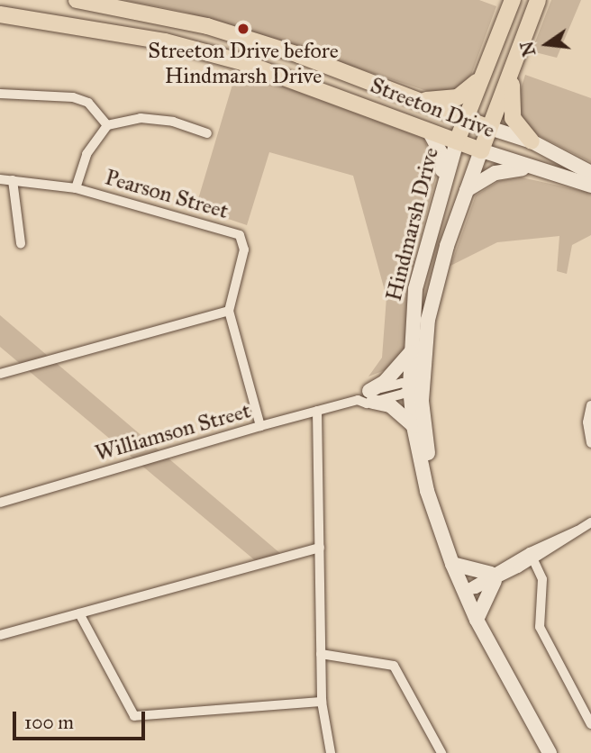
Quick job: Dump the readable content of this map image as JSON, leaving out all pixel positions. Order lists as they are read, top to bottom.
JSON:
{
  "streets": {
    "main road": ["Streeton Drive", "Hindmarsh Drive"],
    "street": ["Pearson Street", "Williamson Street"]
  },
  "crossings": [
    ["Streeton Drive", "Hindmarsh Drive"],
    ["Pearson Street", "Williamson Street"],
    ["Hindmarsh Drive", "Williamson Street"]
  ],
  "places": ["Streeton Drive before Hindmarsh Drive"],
  "scale_bar": "100 m",
  "north": "left"
}
